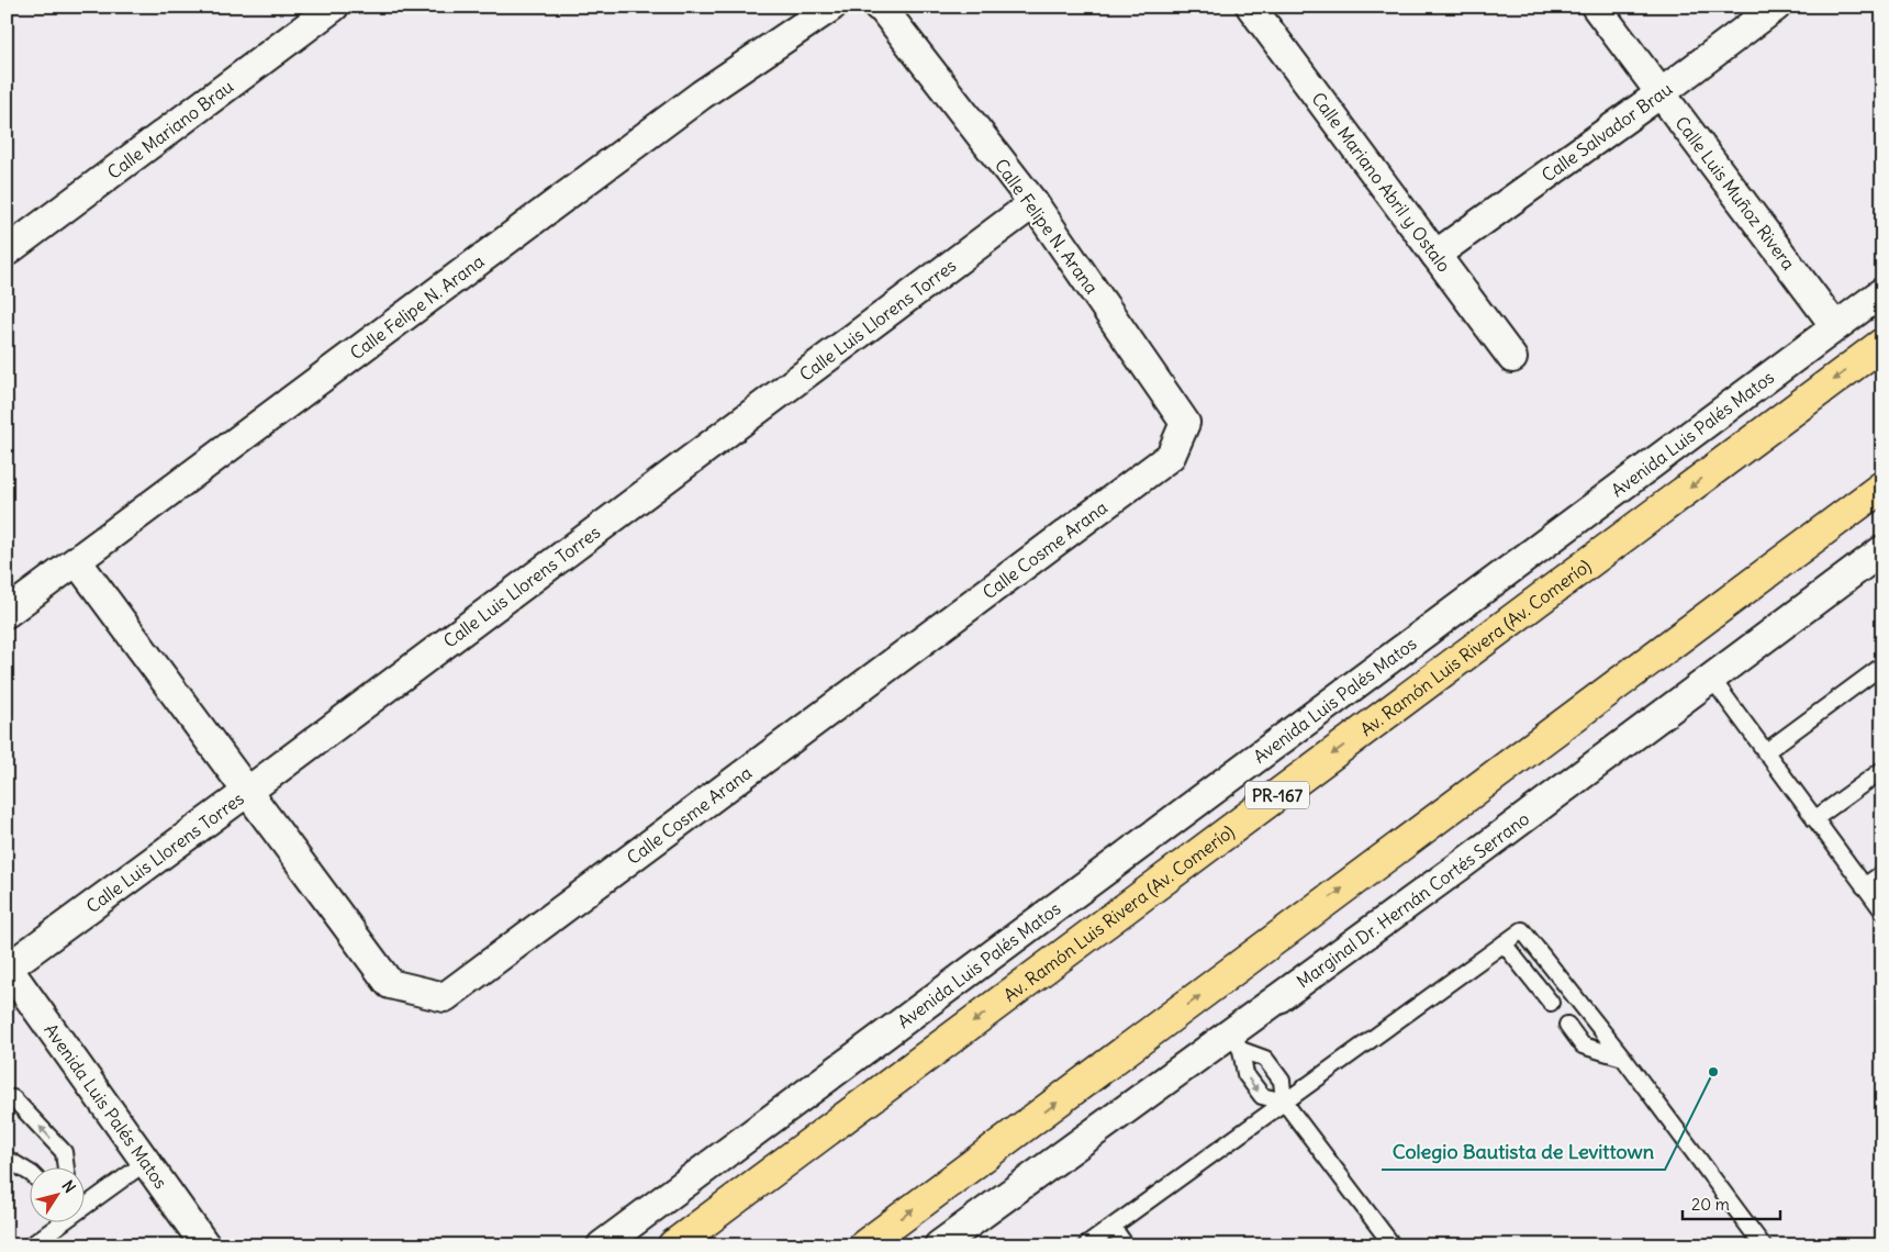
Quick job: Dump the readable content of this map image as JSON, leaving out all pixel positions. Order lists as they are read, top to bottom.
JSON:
{
  "streets": {
    "main road": ["Av. Ramón Luis Rivera (Av. Comerío)", "PR-167"],
    "street": [
      "Calle Mariano Brau",
      "Calle Salvador Brau",
      "Calle Mariano Abril y Ostalo",
      "Calle Luis Muñoz Rivera",
      "Calle Felipe N. Arana",
      "Calle Luis Llorens Torres",
      "Avenida Luis Palés Matos",
      "Calle Cosme Arana",
      "Marginal Dr. Hernán Cortés Serrano"
    ]
  },
  "crossings": [
    ["Calle Salvador Brau", "Calle Mariano Abril y Ostalo"],
    ["Calle Salvador Brau", "Calle Luis Muñoz Rivera"],
    ["Calle Luis Muñoz Rivera", "Avenida Luis Palés Matos"],
    ["Calle Felipe N. Arana", "Calle Luis Llorens Torres"],
    ["Calle Felipe N. Arana", "Calle Cosme Arana"],
    ["Calle Luis Llorens Torres", "Avenida Luis Palés Matos"],
    ["Calle Luis Llorens Torres", "Calle Cosme Arana"]
  ],
  "places": ["Colegio Bautista de Levittown"],
  "scale_bar": "20 m",
  "north": "top right"
}
